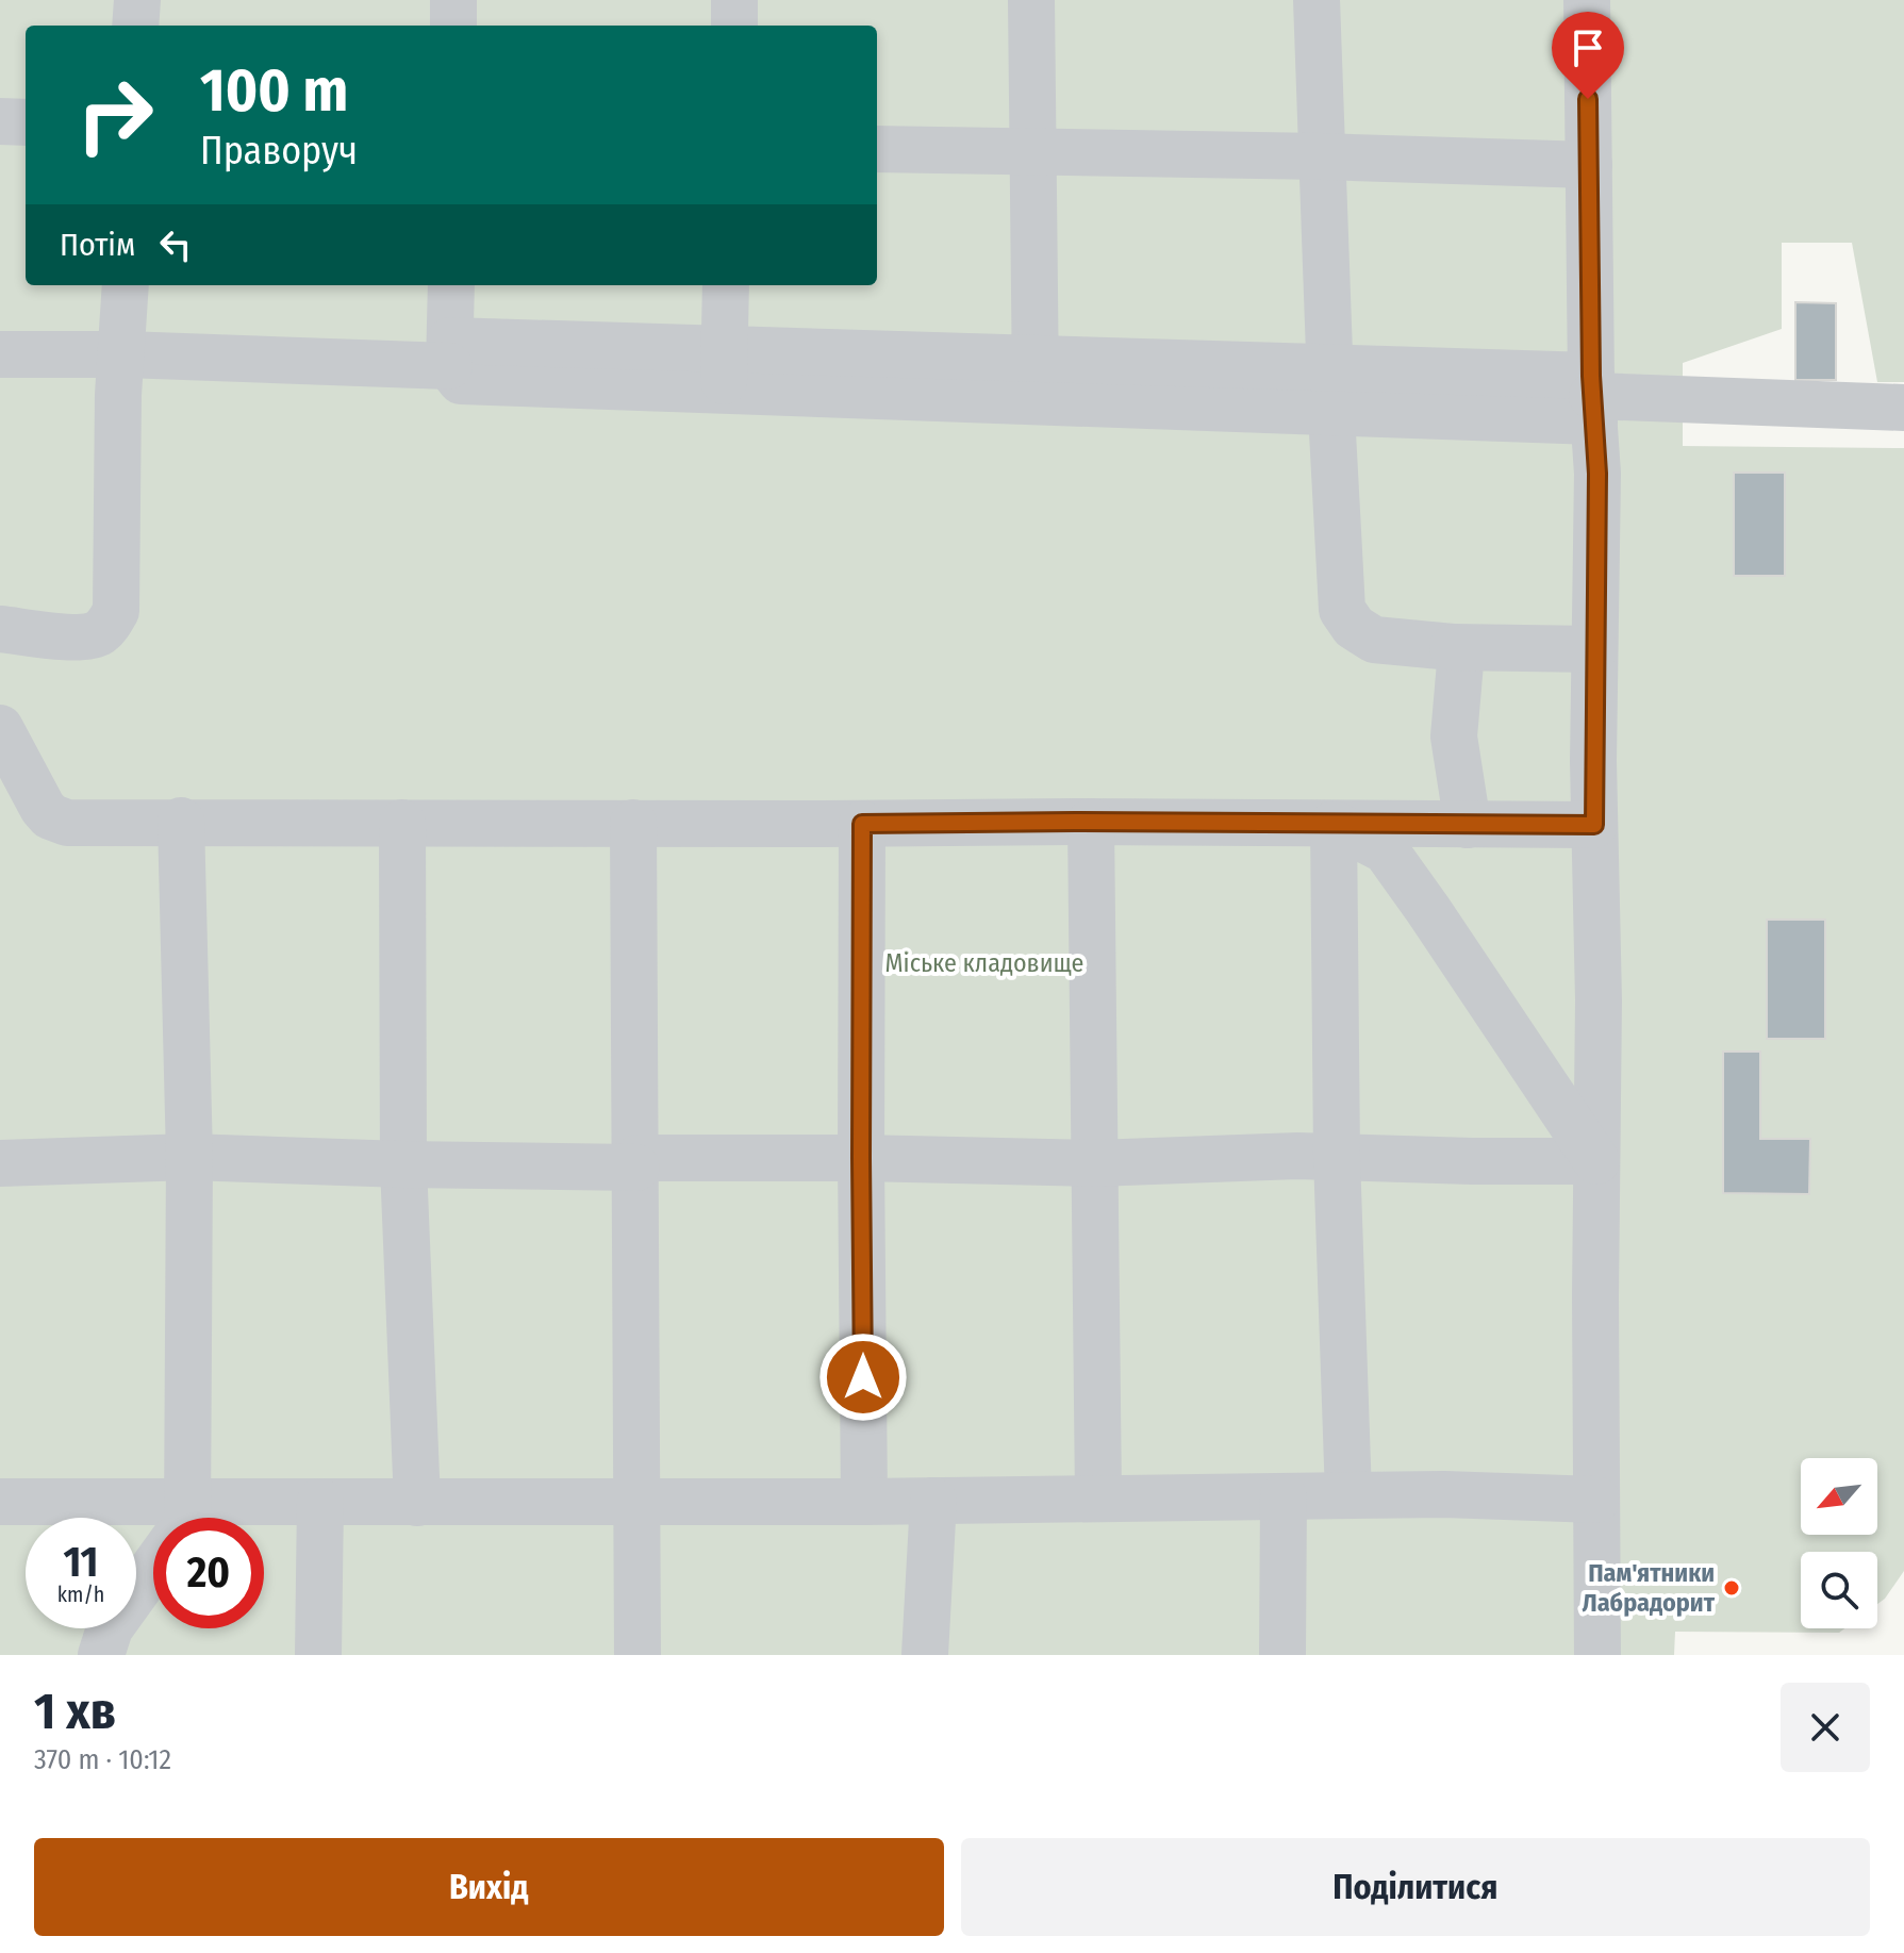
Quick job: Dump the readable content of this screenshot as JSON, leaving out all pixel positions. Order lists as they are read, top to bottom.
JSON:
{
  "parks": ["Міське кладовище"],
  "places": ["Пам'ятники Лабрадорит"],
  "north": "bottom left",
  "page": {
    "turn": ["100 m", "Праворуч"],
    "then": "Потім",
    "speed": "11 km/h",
    "limit": "20",
    "heading": ["1 хв", "370 m · 10:12"],
    "buttons": ["Вихід", "Поділитися"]
  }
}
